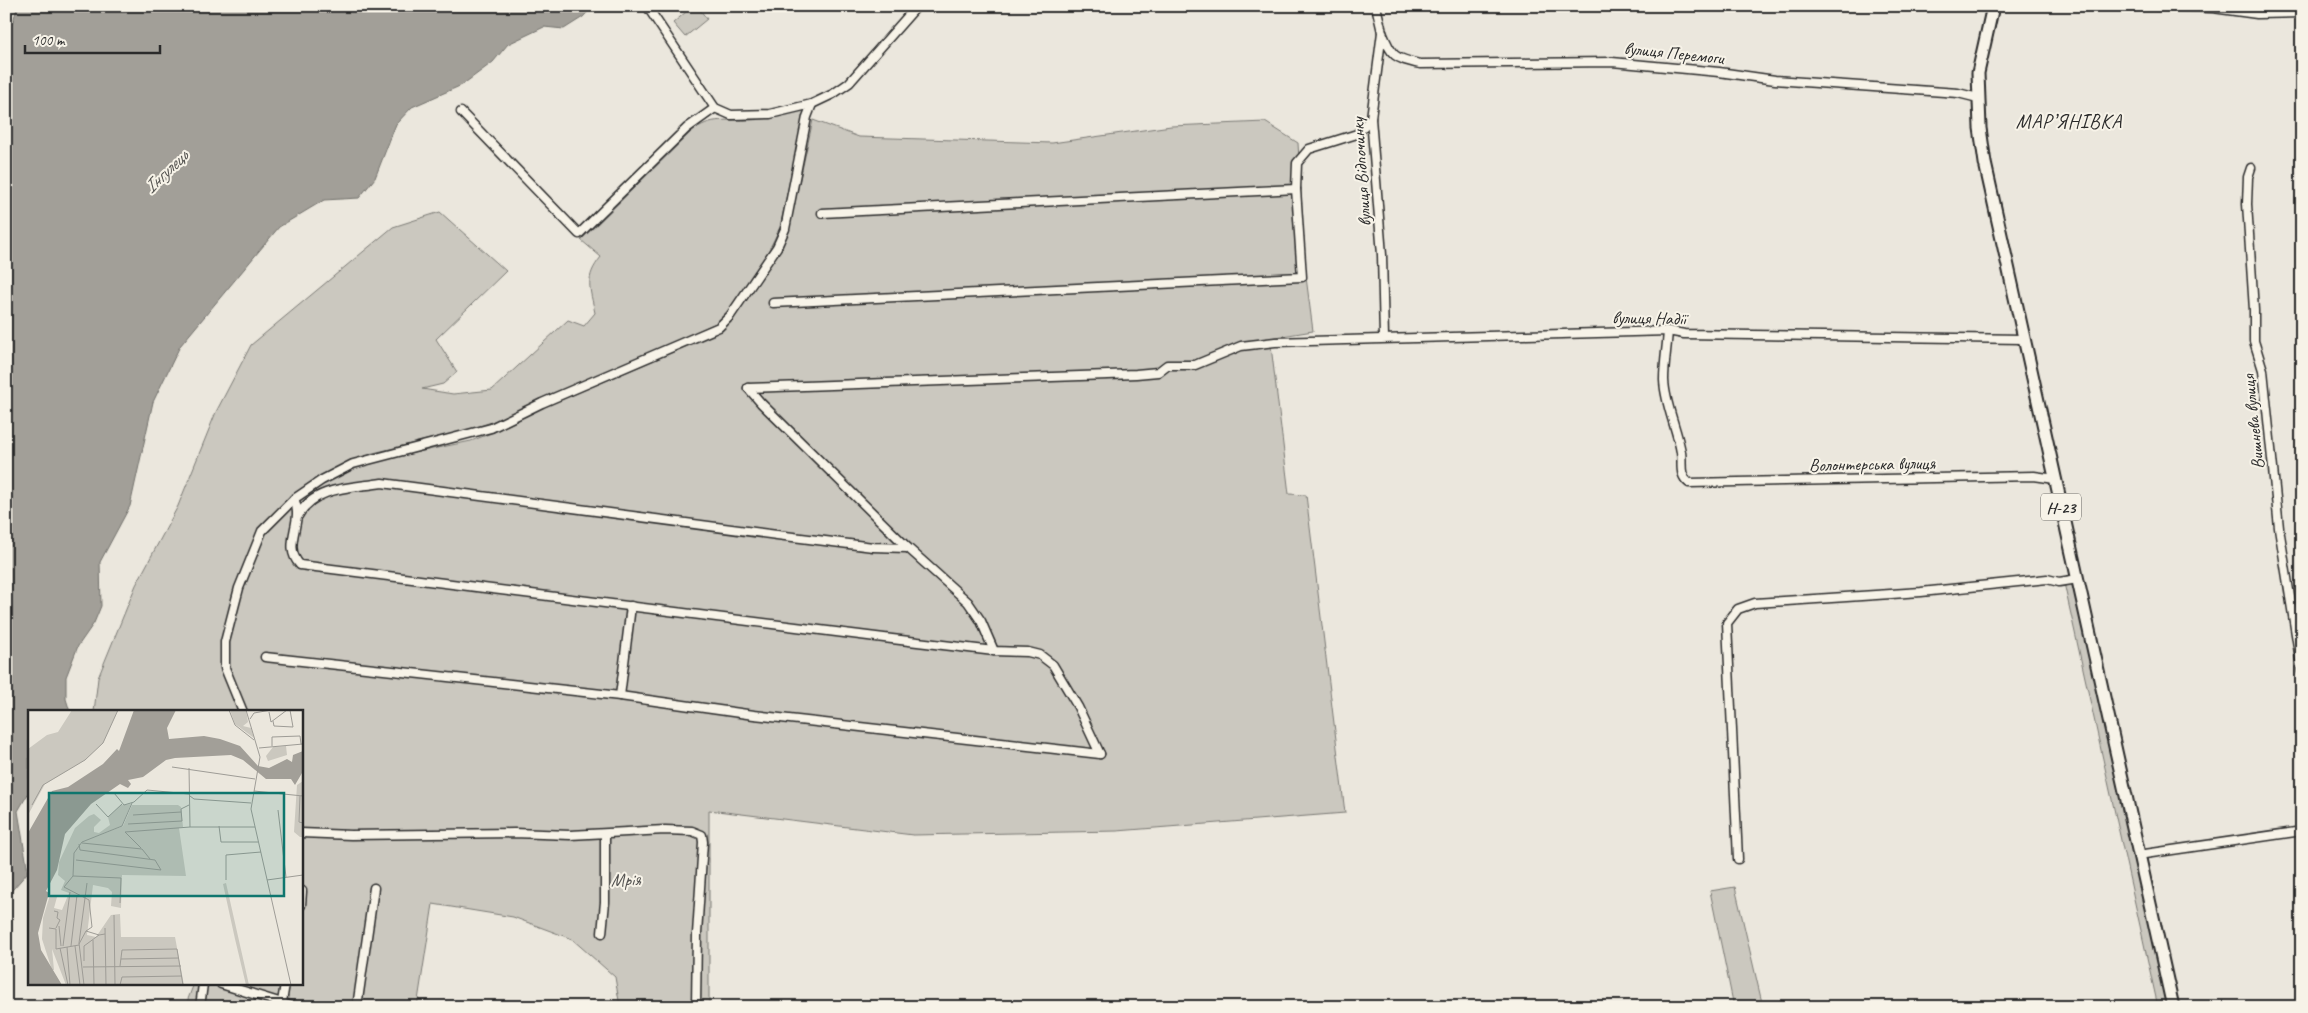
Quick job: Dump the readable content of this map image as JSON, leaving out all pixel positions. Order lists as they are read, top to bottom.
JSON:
{
  "streets": {
    "main road": ["Н-23"],
    "street": [
      "вулиця Перемоги",
      "вулиця Відпочинку",
      "вулиця Надії",
      "Вишнева вулиця",
      "Волонтерська вулиця"
    ]
  },
  "crossings": [
    ["вулиця Перемоги", "вулиця Відпочинку"],
    ["вулиця Перемоги", "Н-23"],
    ["вулиця Відпочинку", "вулиця Надії"],
    ["вулиця Надії", "Волонтерська вулиця"],
    ["вулиця Надії", "Н-23"],
    ["Волонтерська вулиця", "Н-23"]
  ],
  "districts": ["МАР’ЯНІВКА"],
  "water": ["Інгулець"],
  "parks": ["Мрія"],
  "scale_bar": "100 m"
}
